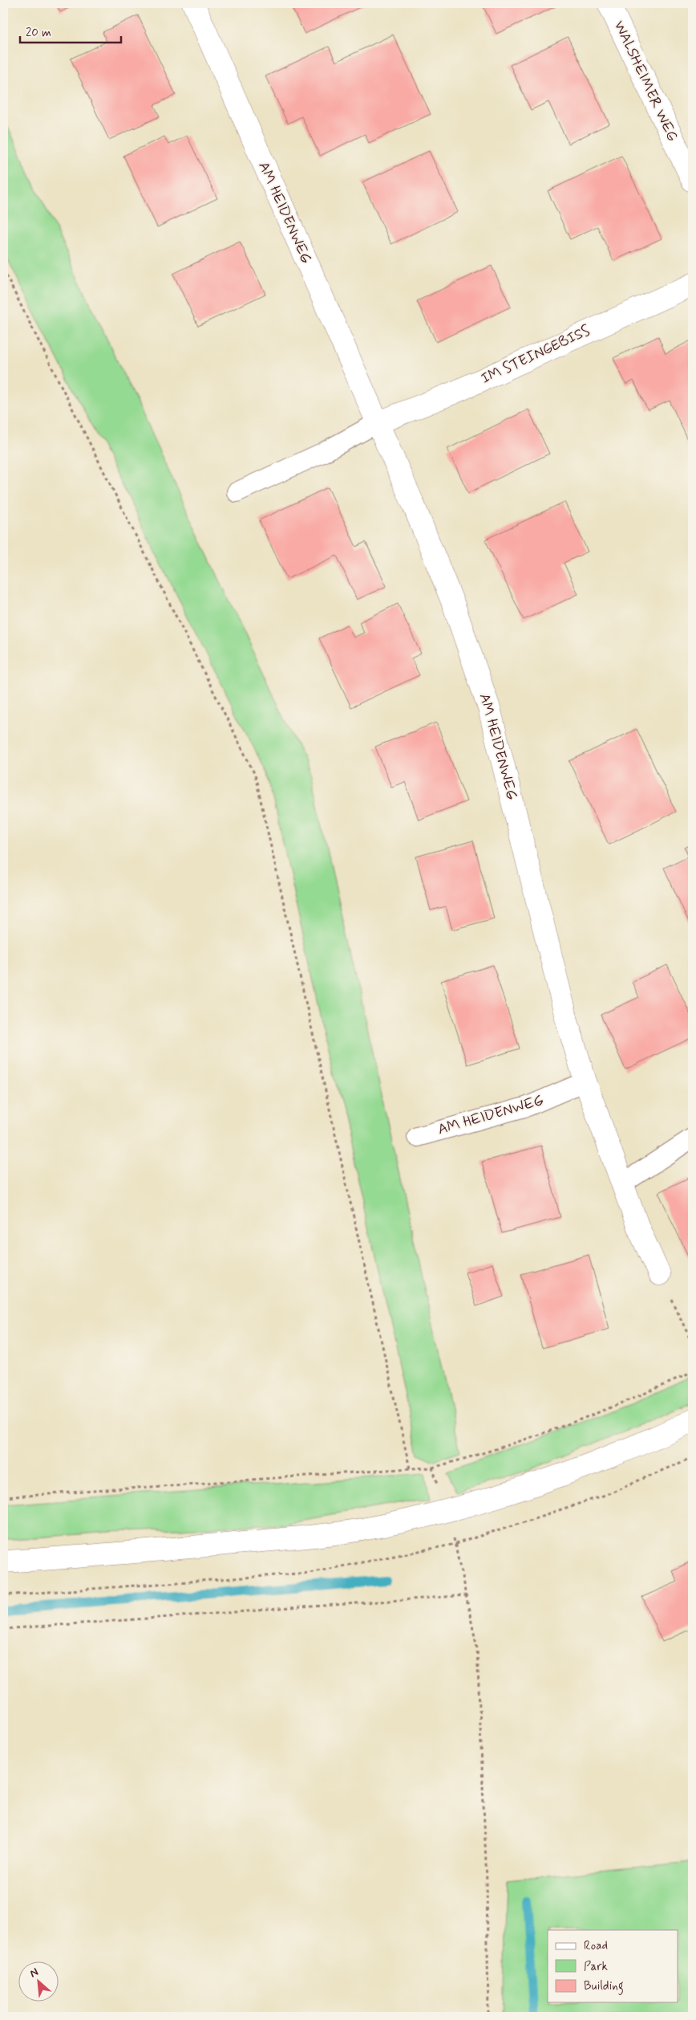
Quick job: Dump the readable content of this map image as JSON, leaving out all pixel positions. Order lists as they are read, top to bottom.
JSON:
{
  "streets": {
    "street": ["WALSHEIMER WEG", "AM HEIDENWEG", "IM STEINGEBISS"]
  },
  "crossings": [
    ["AM HEIDENWEG", "IM STEINGEBISS"]
  ],
  "legend": ["Road", "Park", "Building"],
  "scale_bar": "20 m",
  "north": "top left"
}
